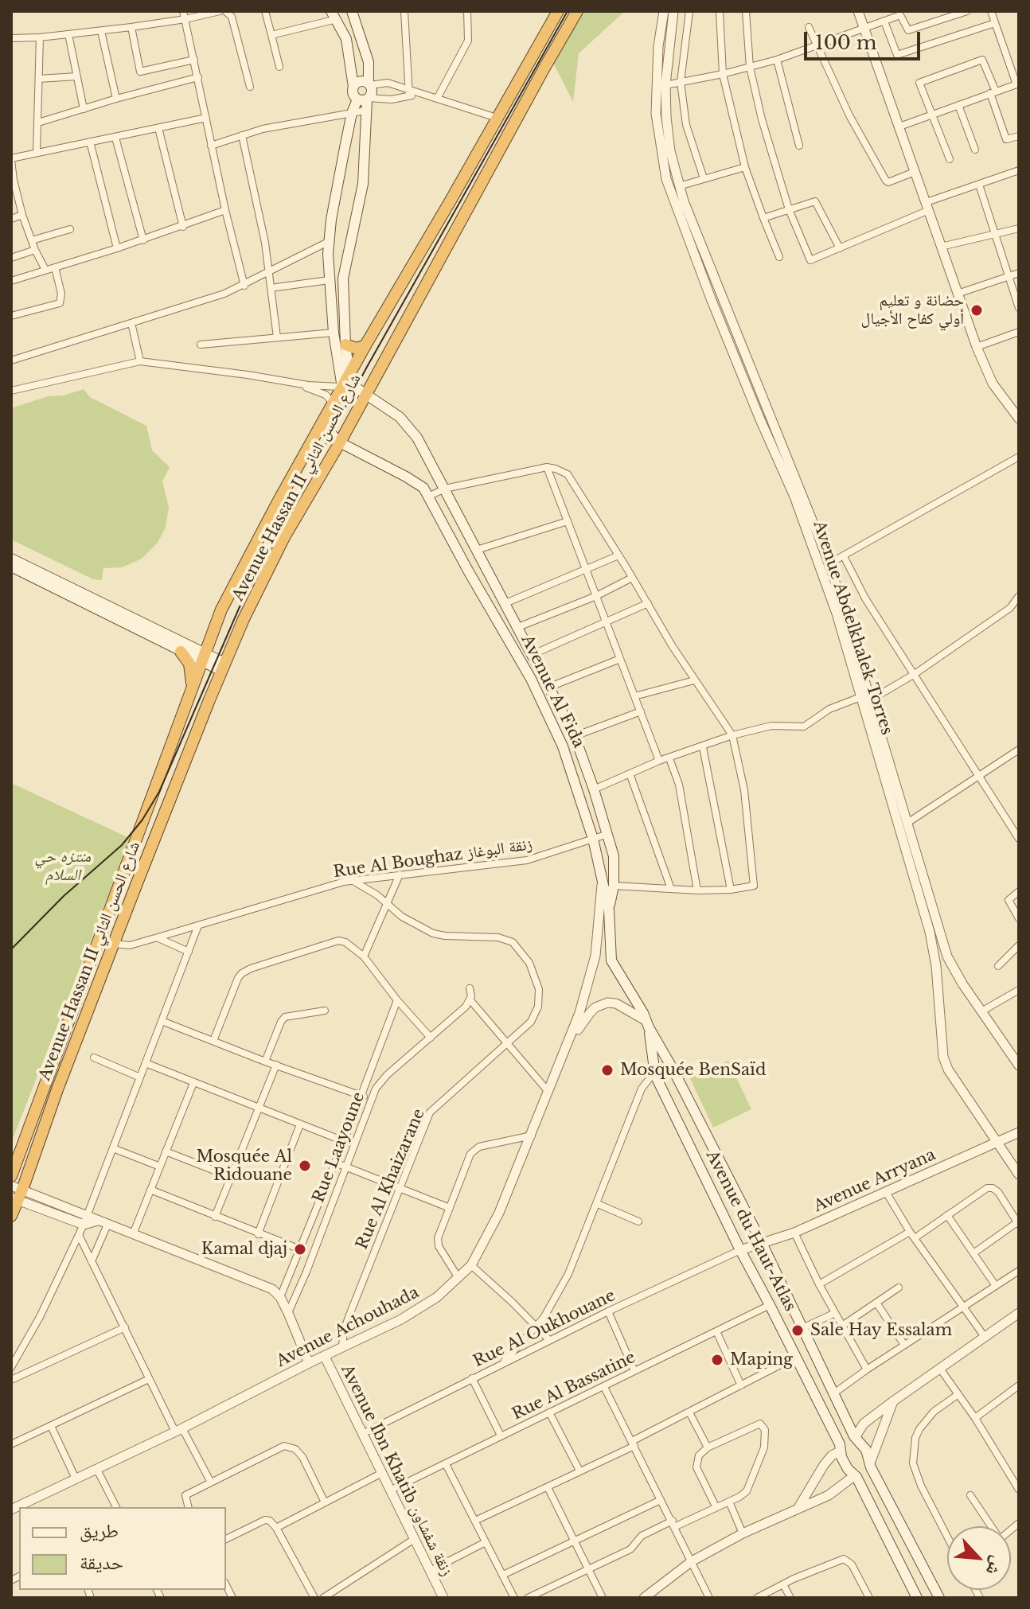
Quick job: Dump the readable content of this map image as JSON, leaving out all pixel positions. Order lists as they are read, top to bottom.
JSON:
{
  "streets": {
    "highway": ["Avenue Hassan II شارع الحسن الثاني"],
    "main road": ["Avenue Al Fida", "Avenue du Haut-Atlas"],
    "street": [
      "Avenue Abdelkhalek Torres",
      "Rue Al Boughaz زنقة البوغاز",
      "Rue Laayoune",
      "Rue Al Khaizarane",
      "Avenue Arryana",
      "Avenue Achouhada",
      "Rue Al Oukhouane",
      "Rue Al Bassatine",
      "Avenue Ibn Khatib زنقة شفشاون"
    ]
  },
  "crossings": [
    ["Avenue Hassan II شارع الحسن الثاني", "Avenue Al Fida"],
    ["Avenue Hassan II شارع الحسن الثاني", "Rue Al Boughaz زنقة البوغاز"],
    ["Avenue Abdelkhalek Torres", "Avenue Arryana"],
    ["Avenue Al Fida", "Rue Al Boughaz زنقة البوغاز"],
    ["Avenue Al Fida", "Avenue du Haut-Atlas"],
    ["Avenue Al Fida", "Avenue Achouhada"],
    ["Rue Al Boughaz زنقة البوغاز", "Rue Al Khaizarane"],
    ["Rue Al Khaizarane", "Avenue Achouhada"],
    ["Avenue Arryana", "Avenue du Haut-Atlas"],
    ["Avenue Arryana", "Rue Al Oukhouane"],
    ["Avenue du Haut-Atlas", "Avenue Achouhada"],
    ["Avenue du Haut-Atlas", "Rue Al Oukhouane"],
    ["Avenue du Haut-Atlas", "Rue Al Bassatine"],
    ["Avenue Achouhada", "Avenue Ibn Khatib زنقة شفشاون"],
    ["Rue Al Oukhouane", "Avenue Ibn Khatib زنقة شفشاون"],
    ["Rue Al Bassatine", "Avenue Ibn Khatib زنقة شفشاون"]
  ],
  "parks": ["منتزه حي السلام"],
  "places": [
    "حضانة و تعليم أولي كفاح الأجيال",
    "Mosquée BenSaïd",
    "Mosquée Al Ridouane",
    "Kamal djaj",
    "Sale Hay Essalam",
    "Maping"
  ],
  "legend": ["طريق", "حديقة"],
  "scale_bar": "100 m",
  "north": "bottom right"
}
